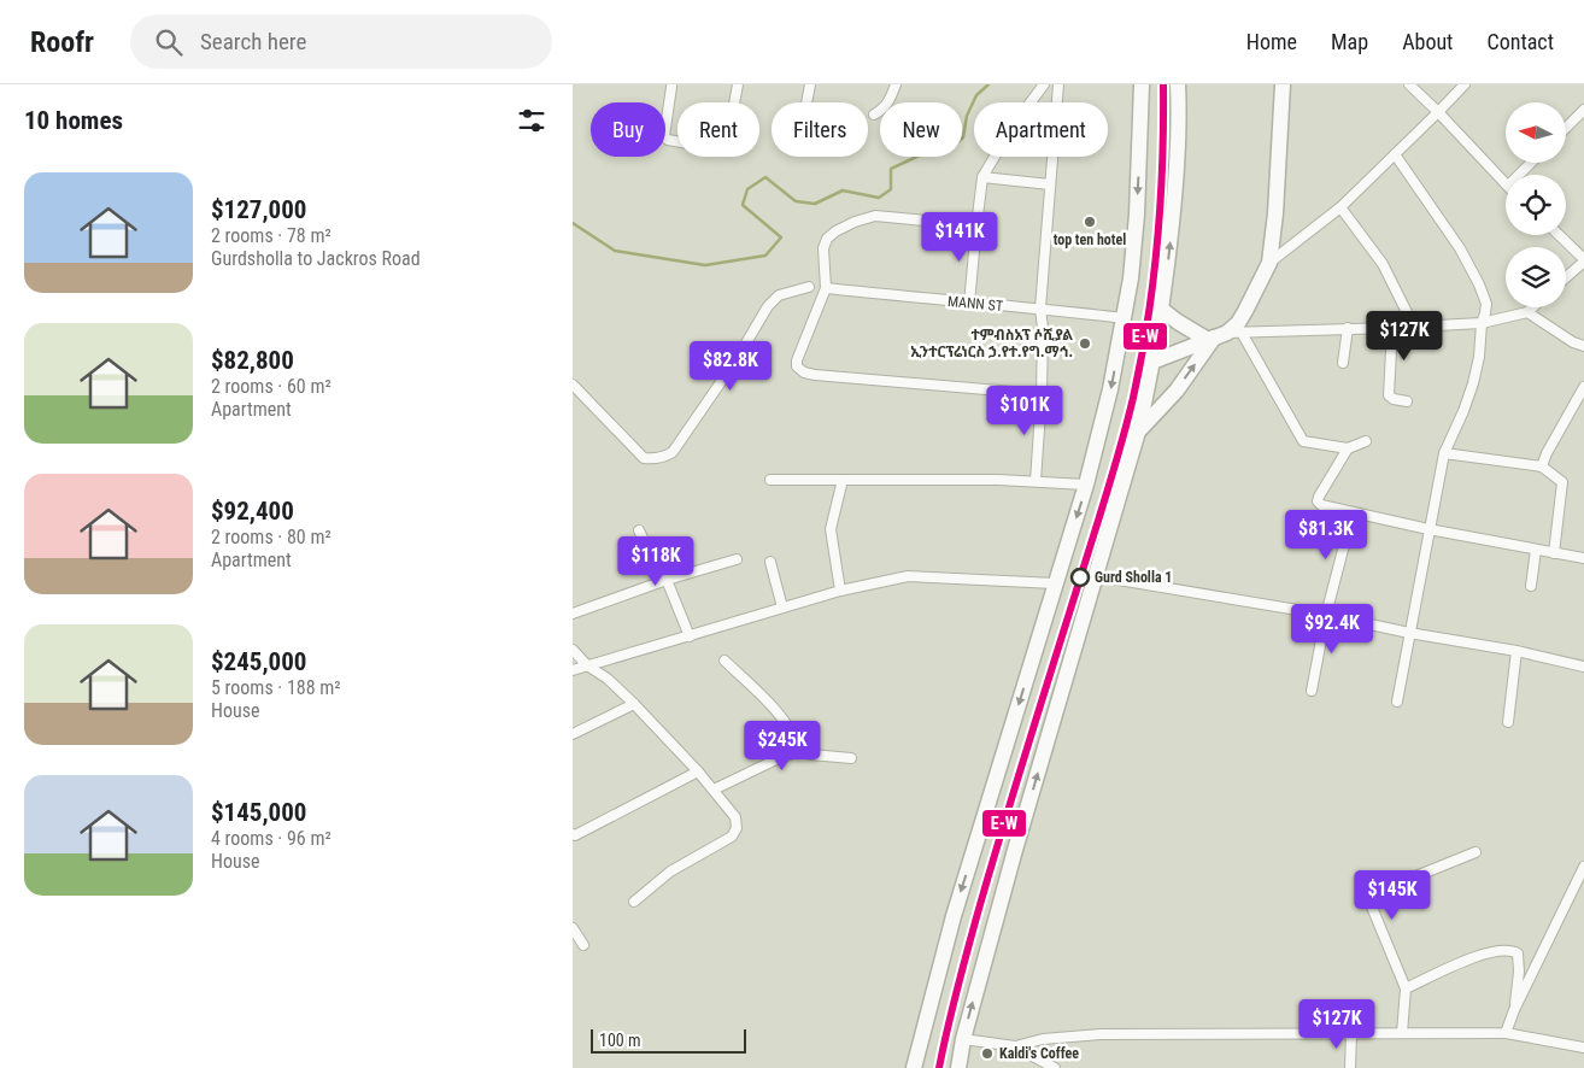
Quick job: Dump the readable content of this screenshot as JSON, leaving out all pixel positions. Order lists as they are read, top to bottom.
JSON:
{
  "streets": {
    "street": ["MANN ST"]
  },
  "places": [
    "top ten hotel",
    "ተምብስአፕ ሶሺያል ኢንተርፕሬነርስ ኃ.የተ.የግ.ማኅ.",
    "Gurd Sholla 1",
    "Kaldi's Coffee"
  ],
  "lines": ["transit line E-W"],
  "scale_bar": "100 m",
  "north": "left",
  "page": {
    "header": "Roofr",
    "search": "Search here",
    "nav": [
      "Home",
      "Map",
      "About",
      "Contact"
    ],
    "heading": "10 homes",
    "chip": [
      "Buy",
      "Rent",
      "Filters",
      "New",
      "Apartment"
    ],
    "list": [
      {
        "name": "$127,000",
        "note": "2 rooms · 78 m² · Gurdsholla to Jackros Road"
      },
      {
        "name": "$82,800",
        "note": "2 rooms · 60 m² · Apartment"
      },
      {
        "name": "$92,400",
        "note": "2 rooms · 80 m² · Apartment"
      },
      {
        "name": "$245,000",
        "note": "5 rooms · 188 m² · House"
      },
      {
        "name": "$145,000",
        "note": "4 rooms · 96 m² · House"
      }
    ],
    "price": [
      "$141K",
      "$127K",
      "$82.8K",
      "$101K",
      "$81.3K",
      "$118K",
      "$92.4K",
      "$245K",
      "$145K",
      "$127K"
    ],
    "scale": "100 m"
  }
}
